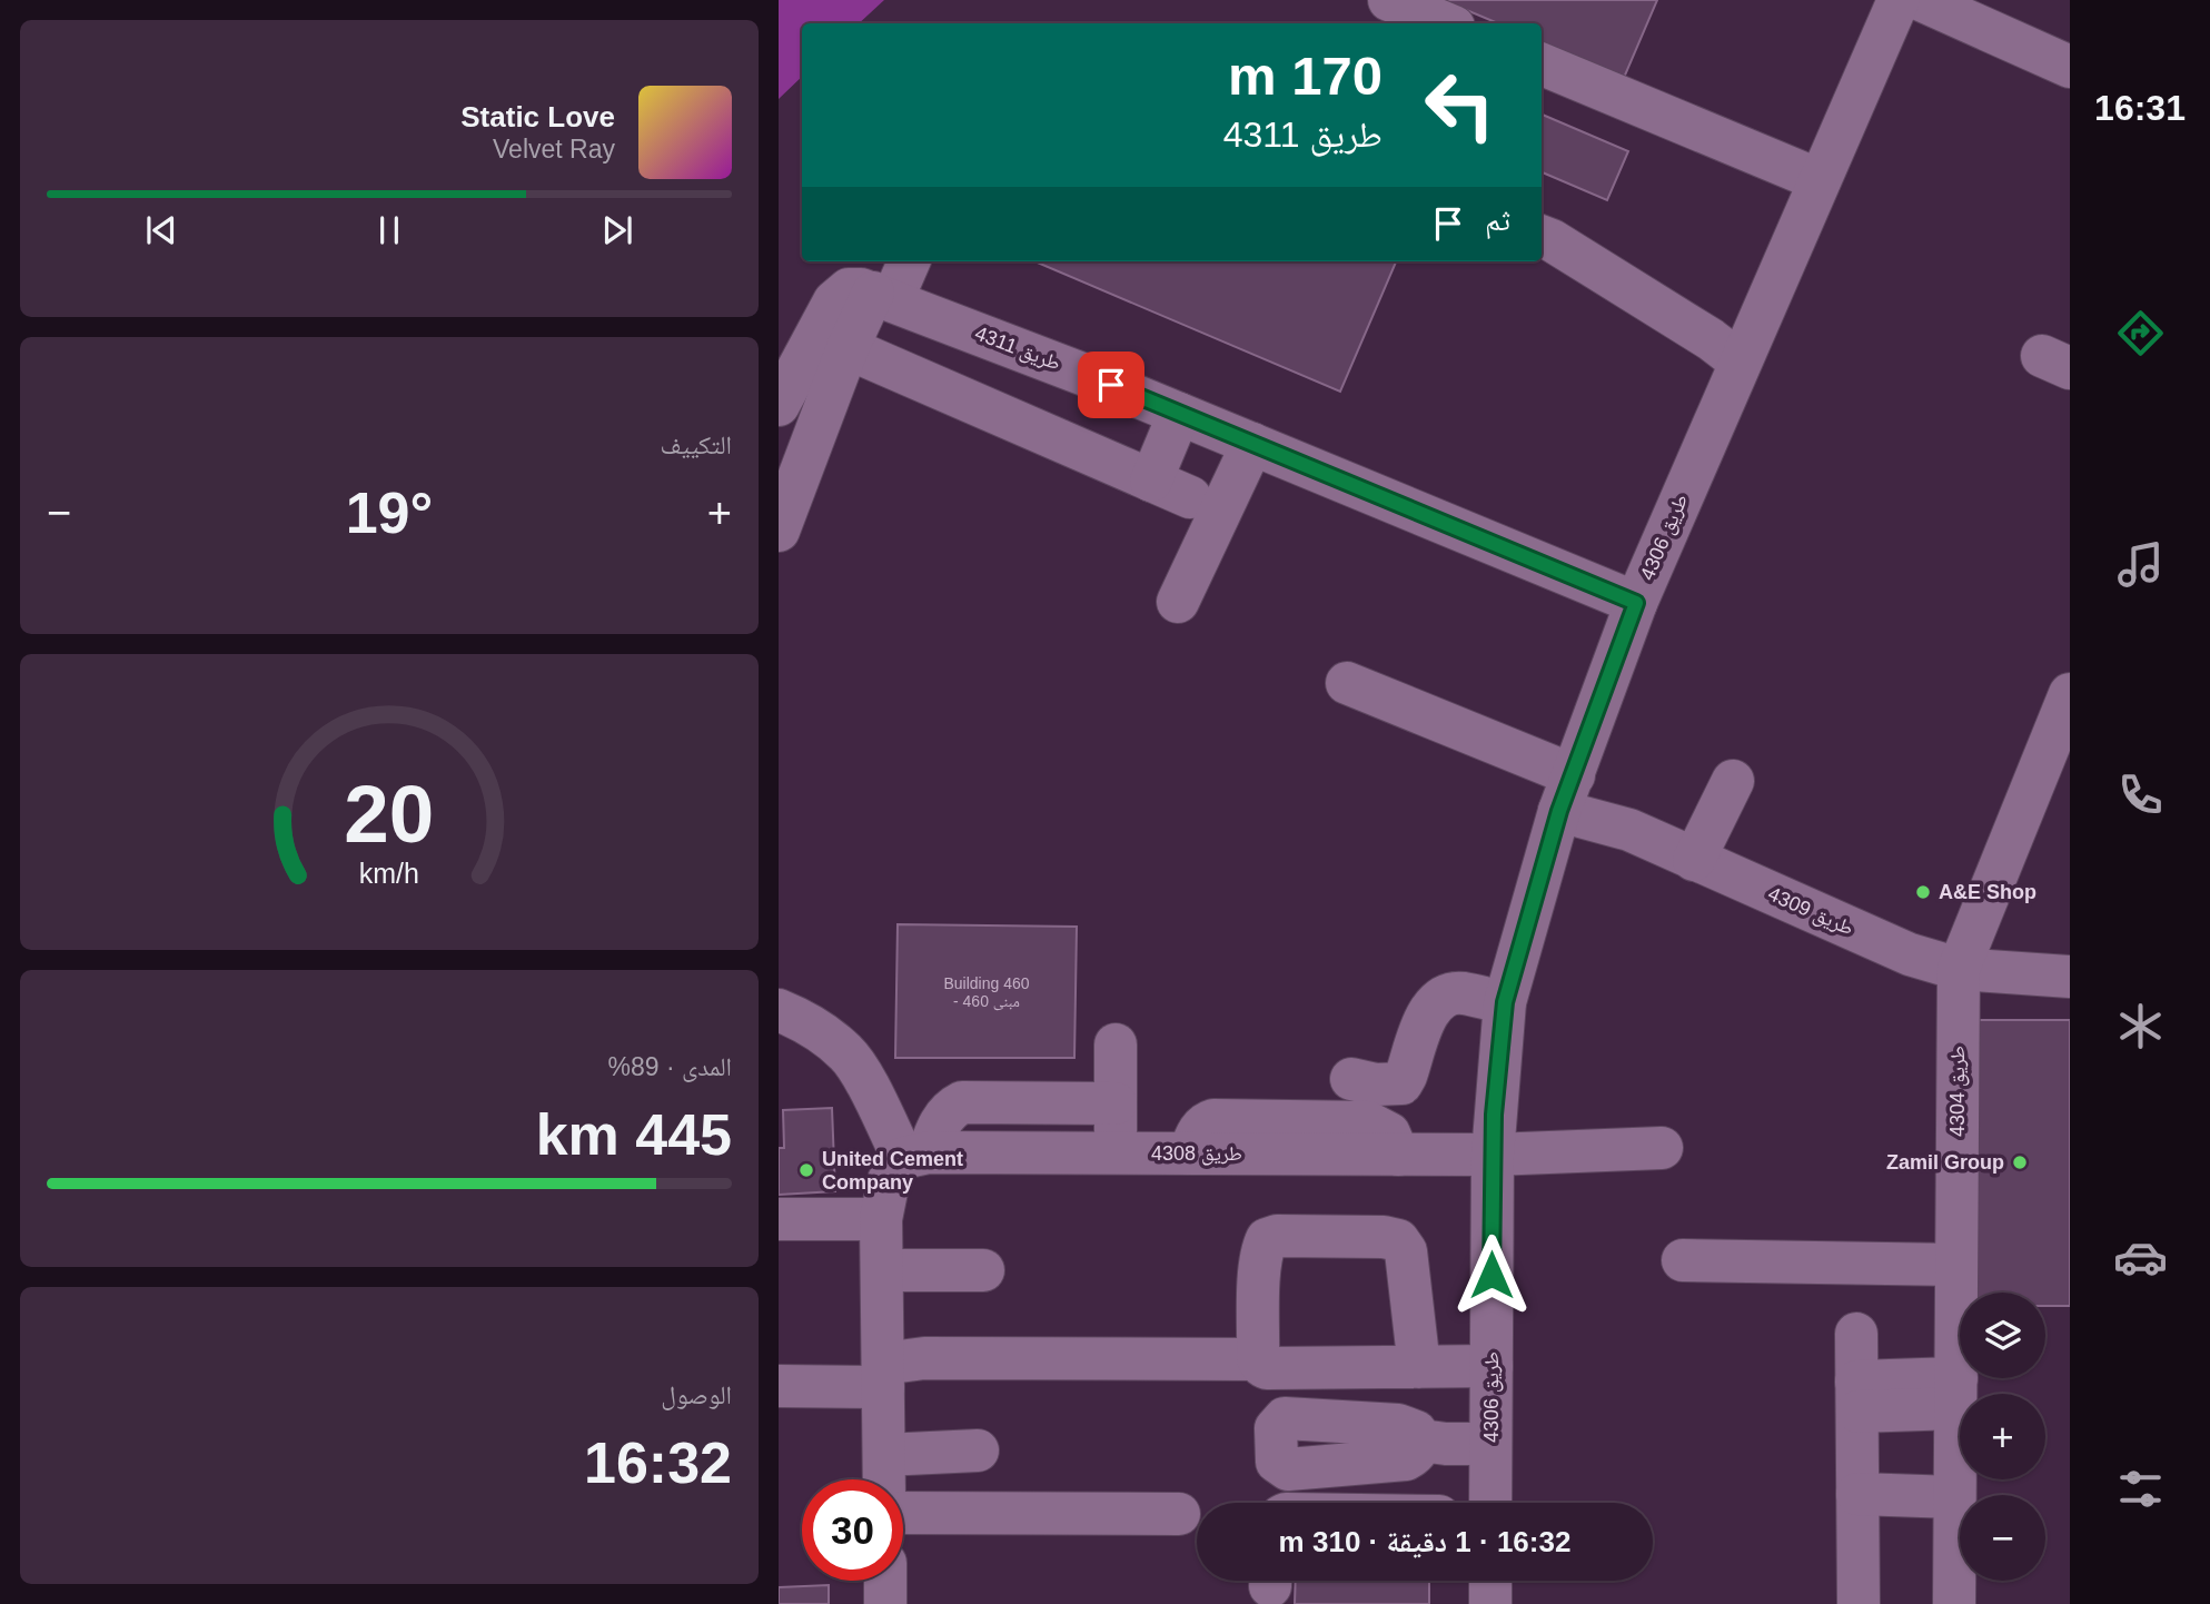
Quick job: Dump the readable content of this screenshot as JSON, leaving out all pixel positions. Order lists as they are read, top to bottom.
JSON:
{
  "streets": {
    "street": [
      "طريق 4311",
      "طريق 4306",
      "طريق 4309",
      "طريق 4304",
      "طريق 4308"
    ]
  },
  "crossings": [
    ["طريق 4311", "طريق 4306"],
    ["طريق 4306", "طريق 4309"],
    ["طريق 4306", "طريق 4308"],
    ["طريق 4309", "طريق 4304"]
  ],
  "places": ["A&E Shop", "Zamil Group", "United Cement Company"],
  "house_numbers": ["Building 460 - مبنى 460"],
  "page": {
    "tabs": "16:31",
    "turn": ["170 m", "طريق 4311"],
    "song": ["Static Love", "Velvet Ray"],
    "then": "ثم",
    "tile": [
      "التكييف",
      ["المدى · 89%", "445 km"],
      ["الوصول", "16:32"]
    ],
    "heat": ["−", "19°", "+"],
    "map_buttons": ["+", "−"],
    "limit": "30",
    "trip": "16:32 · 1 دقيقة · 310 m",
    "gauge": ["20", "km/h"]
  }
}
